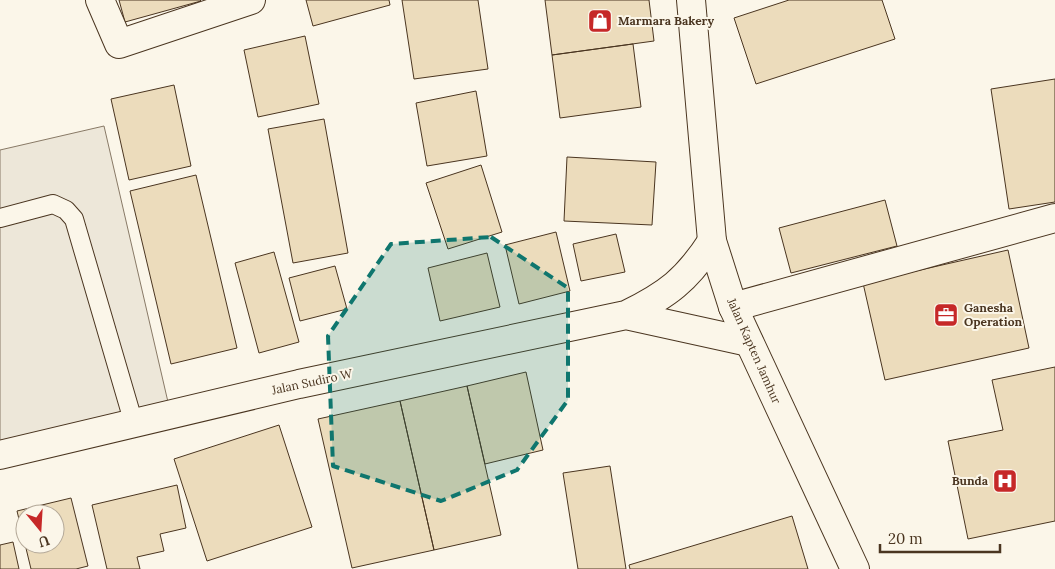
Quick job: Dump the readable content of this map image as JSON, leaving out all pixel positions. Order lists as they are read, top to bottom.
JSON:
{
  "streets": {
    "street": ["Jalan Kapten Jamhur", "Jalan Sudiro W"]
  },
  "places": {
    "shop": ["Marmara Bakery"],
    "office": ["Ganesha Operation"],
    "hospital": ["Bunda"]
  },
  "scale_bar": "20 m",
  "north": "bottom"
}
